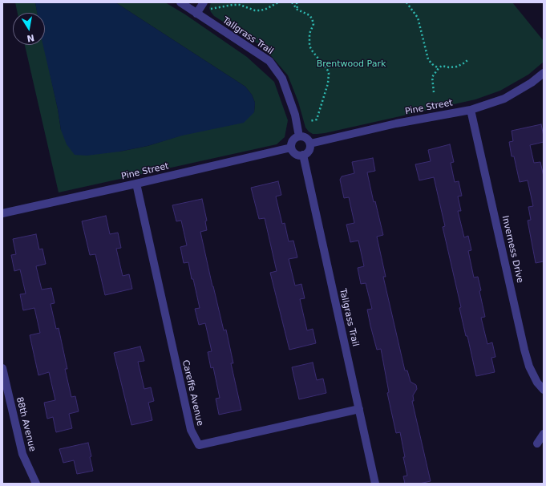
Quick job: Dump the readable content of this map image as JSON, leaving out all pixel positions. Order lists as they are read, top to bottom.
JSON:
{
  "streets": {
    "street": [
      "Tallgrass Trail",
      "Pine Street",
      "Inverness Drive",
      "Careffe Avenue",
      "88th Avenue"
    ]
  },
  "crossings": [
    ["Tallgrass Trail", "Pine Street"],
    ["Tallgrass Trail", "Careffe Avenue"],
    ["Pine Street", "Inverness Drive"],
    ["Pine Street", "Careffe Avenue"]
  ],
  "parks": ["Brentwood Park"],
  "north": "bottom"
}
